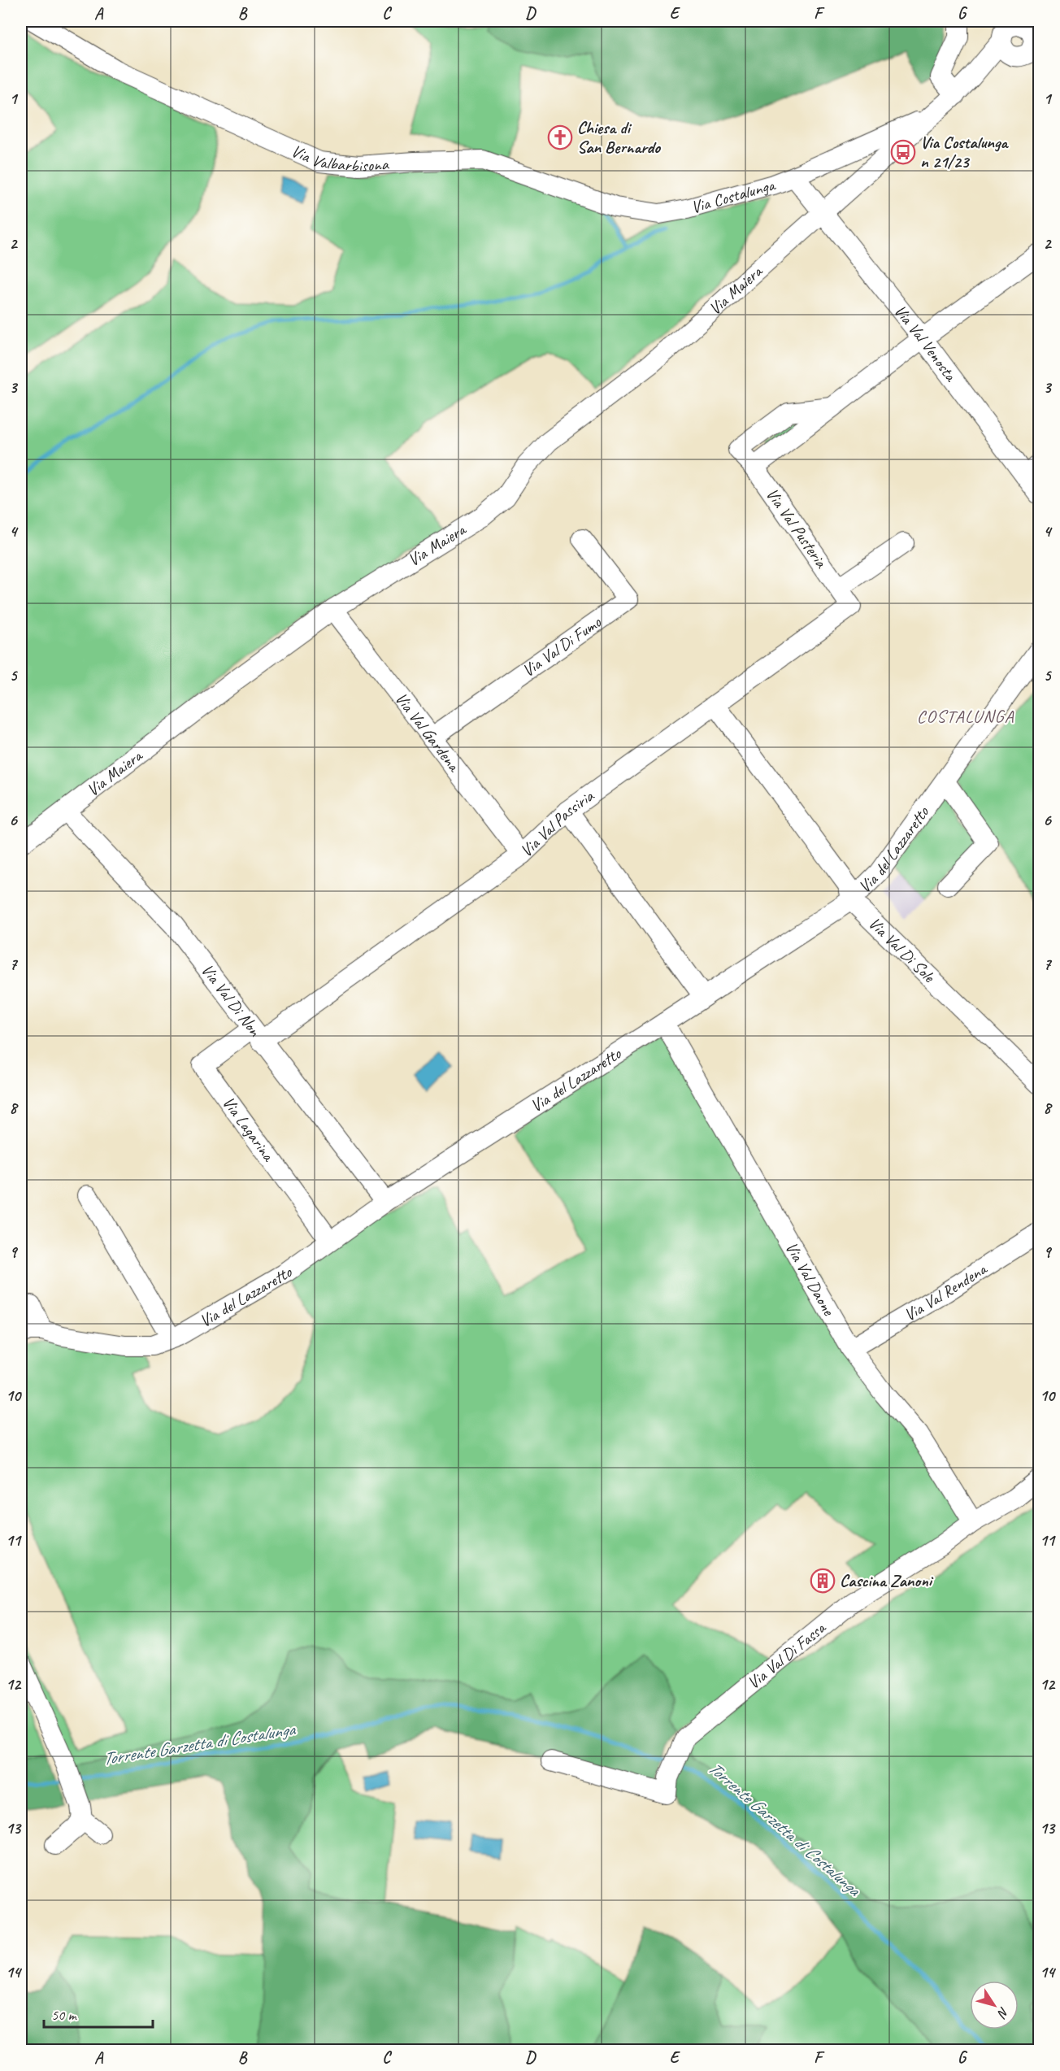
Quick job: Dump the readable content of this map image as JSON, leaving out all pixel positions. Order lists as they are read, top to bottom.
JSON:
{
  "streets": {
    "street": [
      "Via Valbarbisona",
      "Via Costalunga",
      "Via Maiera",
      "Via Val Venosta",
      "Via Val Pusteria",
      "Via Val Di Fumo",
      "Via Val Gardena",
      "Via Val Passiria",
      "Via del Lazzaretto",
      "Via Val Di Sole",
      "Via Val Di Non",
      "Via Lagarina",
      "Via Val Daone",
      "Via Val Rendena",
      "Via Val Di Fassa"
    ]
  },
  "crossings": [
    ["Via Valbarbisona", "Via Costalunga"],
    ["Via Costalunga", "Via Maiera"],
    ["Via Costalunga", "Via Val Venosta"],
    ["Via Maiera", "Via Val Venosta"],
    ["Via Maiera", "Via Val Gardena"],
    ["Via Maiera", "Via Val Di Non"],
    ["Via Val Venosta", "Via Val Pusteria"],
    ["Via Val Pusteria", "Via Val Passiria"],
    ["Via Val Di Fumo", "Via Val Gardena"],
    ["Via Val Gardena", "Via Val Passiria"],
    ["Via Val Passiria", "Via Val Di Sole"],
    ["Via Val Passiria", "Via Val Di Non"],
    ["Via Val Passiria", "Via Lagarina"],
    ["Via del Lazzaretto", "Via Val Di Sole"],
    ["Via del Lazzaretto", "Via Val Di Non"],
    ["Via del Lazzaretto", "Via Lagarina"],
    ["Via del Lazzaretto", "Via Val Daone"],
    ["Via Val Di Non", "Via Lagarina"],
    ["Via Val Daone", "Via Val Rendena"],
    ["Via Val Daone", "Via Val Di Fassa"]
  ],
  "districts": ["COSTALUNGA"],
  "water": ["Torrente Garzetta di Costalunga"],
  "places": {
    "church": ["Chiesa di San Bernardo"],
    "bus stop": ["Via Costalunga n 21/23"],
    "building": ["Cascina Zanoni"]
  },
  "scale_bar": "50 m",
  "north": "bottom right",
  "grid": {
    "columns": [
      "A",
      "B",
      "C",
      "D",
      "E",
      "F",
      "G"
    ],
    "rows": [
      "1",
      "2",
      "3",
      "4",
      "5",
      "6",
      "7",
      "8",
      "9",
      "10",
      "11",
      "12",
      "13",
      "14"
    ]
  }
}
